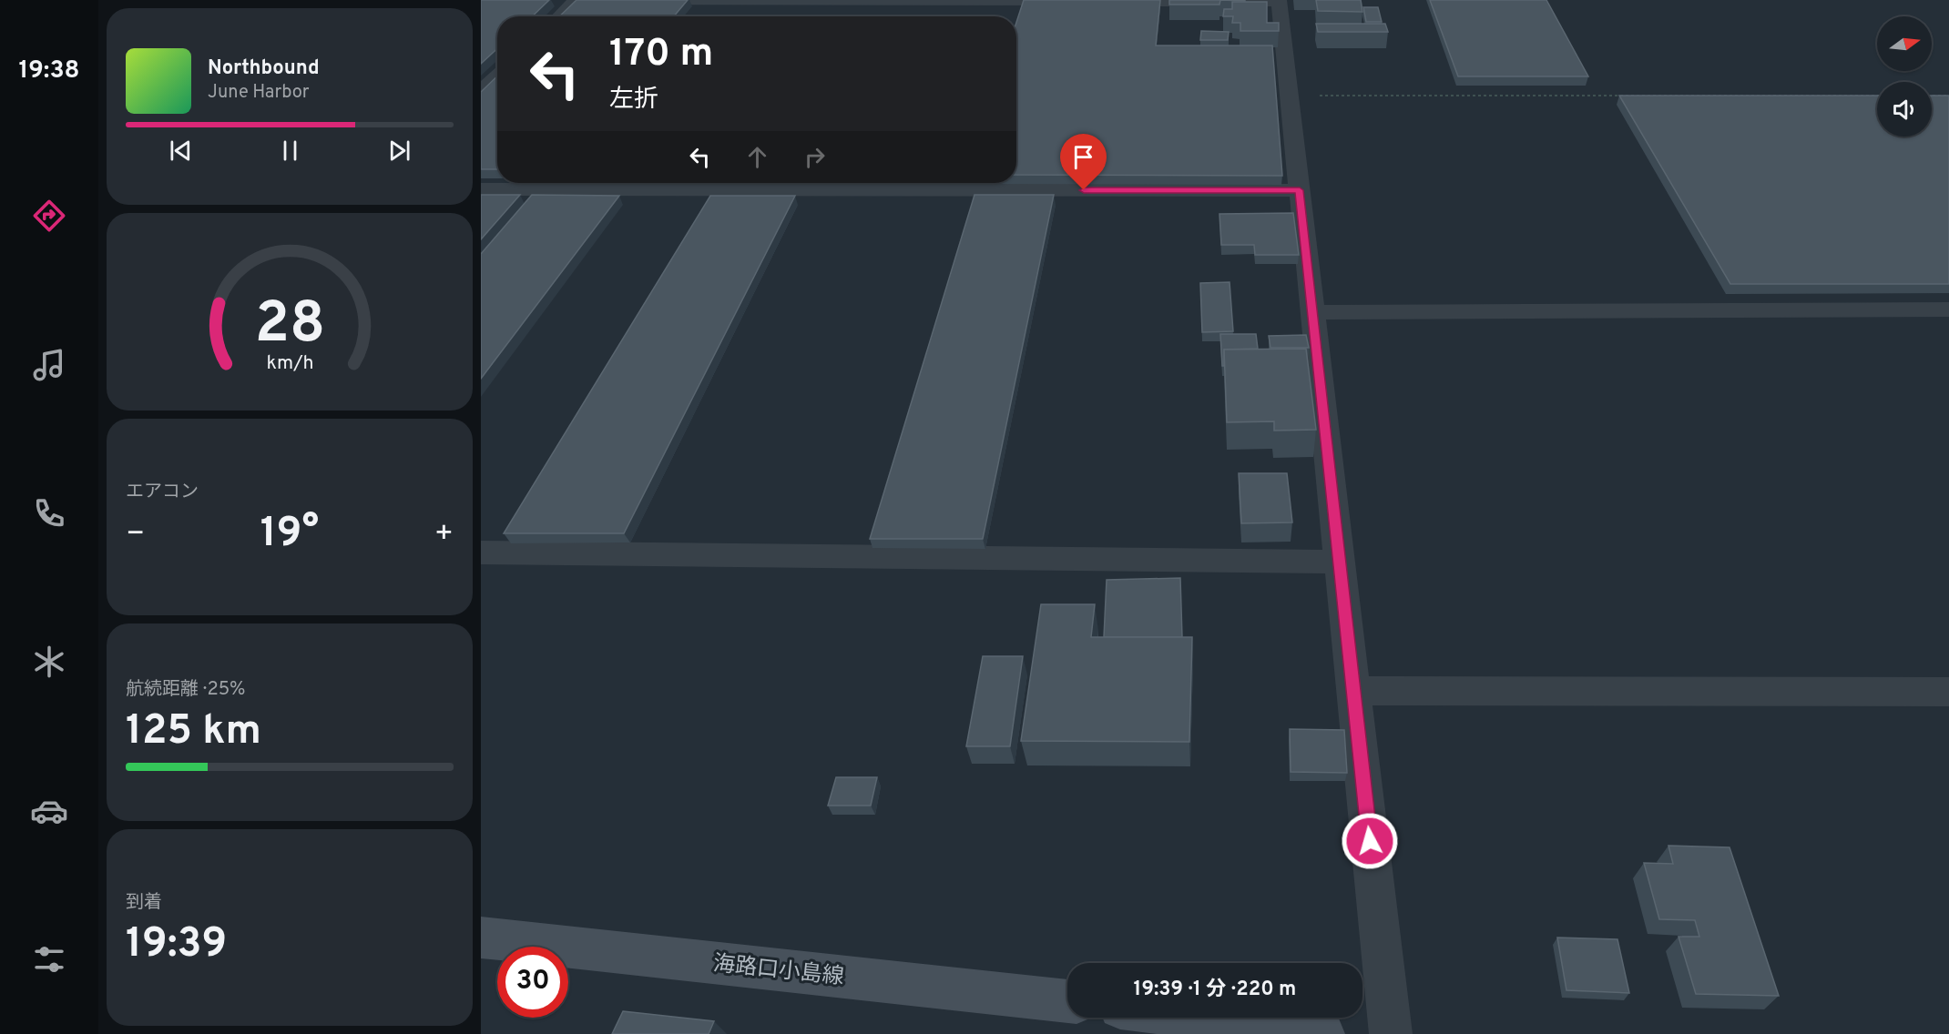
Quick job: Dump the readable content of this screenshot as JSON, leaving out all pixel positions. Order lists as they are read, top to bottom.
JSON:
{
  "streets": {
    "main road": ["海路口小島線"]
  },
  "north": "right",
  "page": {
    "tabs": "19:38",
    "turn": ["170 m", "左折"],
    "song": ["Northbound", "June Harbor"],
    "tile": [
      "エアコン",
      ["航続距離 · 25%", "125 km"],
      ["到着", "19:39"]
    ],
    "heat": ["−", "19°", "+"],
    "limit": "30",
    "trip": "19:39 · 1 分 · 220 m",
    "gauge": ["28", "km/h"]
  }
}
